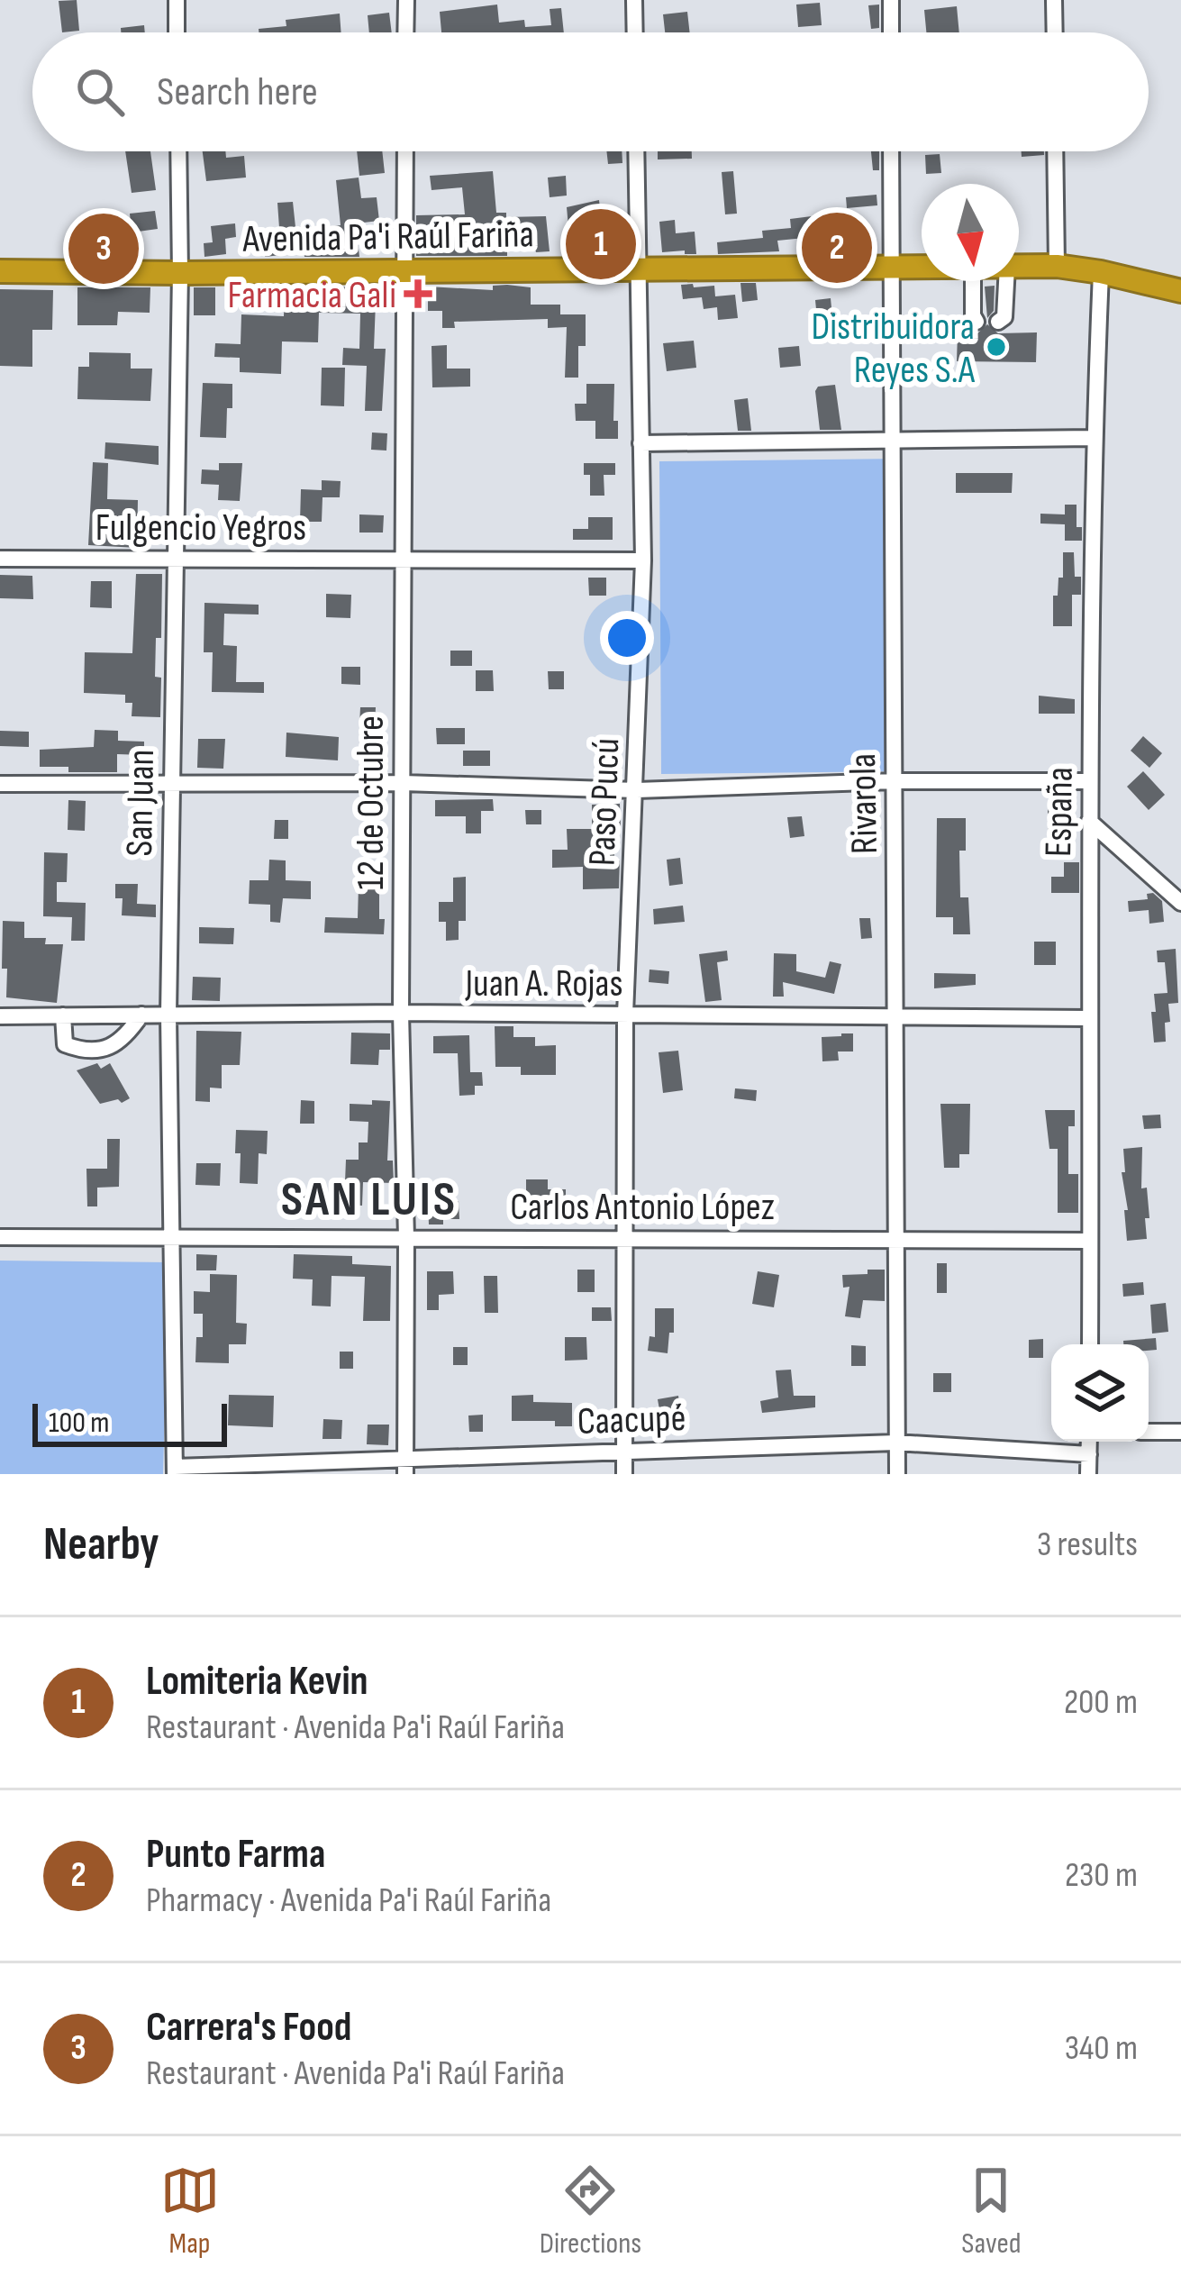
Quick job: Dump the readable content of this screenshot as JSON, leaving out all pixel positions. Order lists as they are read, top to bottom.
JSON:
{
  "streets": {
    "highway": ["Avenida Pa'i Raúl Fariña"],
    "street": [
      "Fulgencio Yegros",
      "Paso Pucú",
      "San Juan",
      "12 de Octubre",
      "Rivarola",
      "España",
      "Juan A. Rojas",
      "Carlos Antonio López",
      "Caacupé"
    ]
  },
  "crossings": [
    ["Avenida Pa'i Raúl Fariña", "Paso Pucú"],
    ["Avenida Pa'i Raúl Fariña", "San Juan"],
    ["Avenida Pa'i Raúl Fariña", "12 de Octubre"],
    ["Avenida Pa'i Raúl Fariña", "Rivarola"],
    ["Avenida Pa'i Raúl Fariña", "España"],
    ["Fulgencio Yegros", "Paso Pucú"],
    ["Fulgencio Yegros", "San Juan"],
    ["Fulgencio Yegros", "12 de Octubre"],
    ["Paso Pucú", "Juan A. Rojas"],
    ["Paso Pucú", "Carlos Antonio López"],
    ["Paso Pucú", "Caacupé"],
    ["San Juan", "Juan A. Rojas"],
    ["San Juan", "Carlos Antonio López"],
    ["San Juan", "Caacupé"],
    ["12 de Octubre", "Juan A. Rojas"],
    ["12 de Octubre", "Carlos Antonio López"],
    ["12 de Octubre", "Caacupé"],
    ["Rivarola", "Juan A. Rojas"],
    ["Rivarola", "Carlos Antonio López"],
    ["Rivarola", "Caacupé"],
    ["España", "Juan A. Rojas"],
    ["España", "Carlos Antonio López"]
  ],
  "districts": ["SAN LUIS"],
  "places": {
    "health": ["Farmacia Gali"],
    "other": ["Distribuidora Reyes S.A"]
  },
  "scale_bar": "100 m",
  "north": "bottom",
  "page": {
    "search": "Search here",
    "pins": ["1", "2", "3"],
    "scale": "100 m",
    "heading": ["Nearby", "3 results"],
    "list": [
      {
        "mark": "1",
        "name": "Lomiteria Kevin",
        "note": "Restaurant · Avenida Pa'i Raúl Fariña",
        "value": "200 m"
      },
      {
        "mark": "2",
        "name": "Punto Farma",
        "note": "Pharmacy · Avenida Pa'i Raúl Fariña",
        "value": "230 m"
      },
      {
        "mark": "3",
        "name": "Carrera's Food",
        "note": "Restaurant · Avenida Pa'i Raúl Fariña",
        "value": "340 m"
      }
    ],
    "nav": ["Map", "Directions", "Saved"]
  }
}
